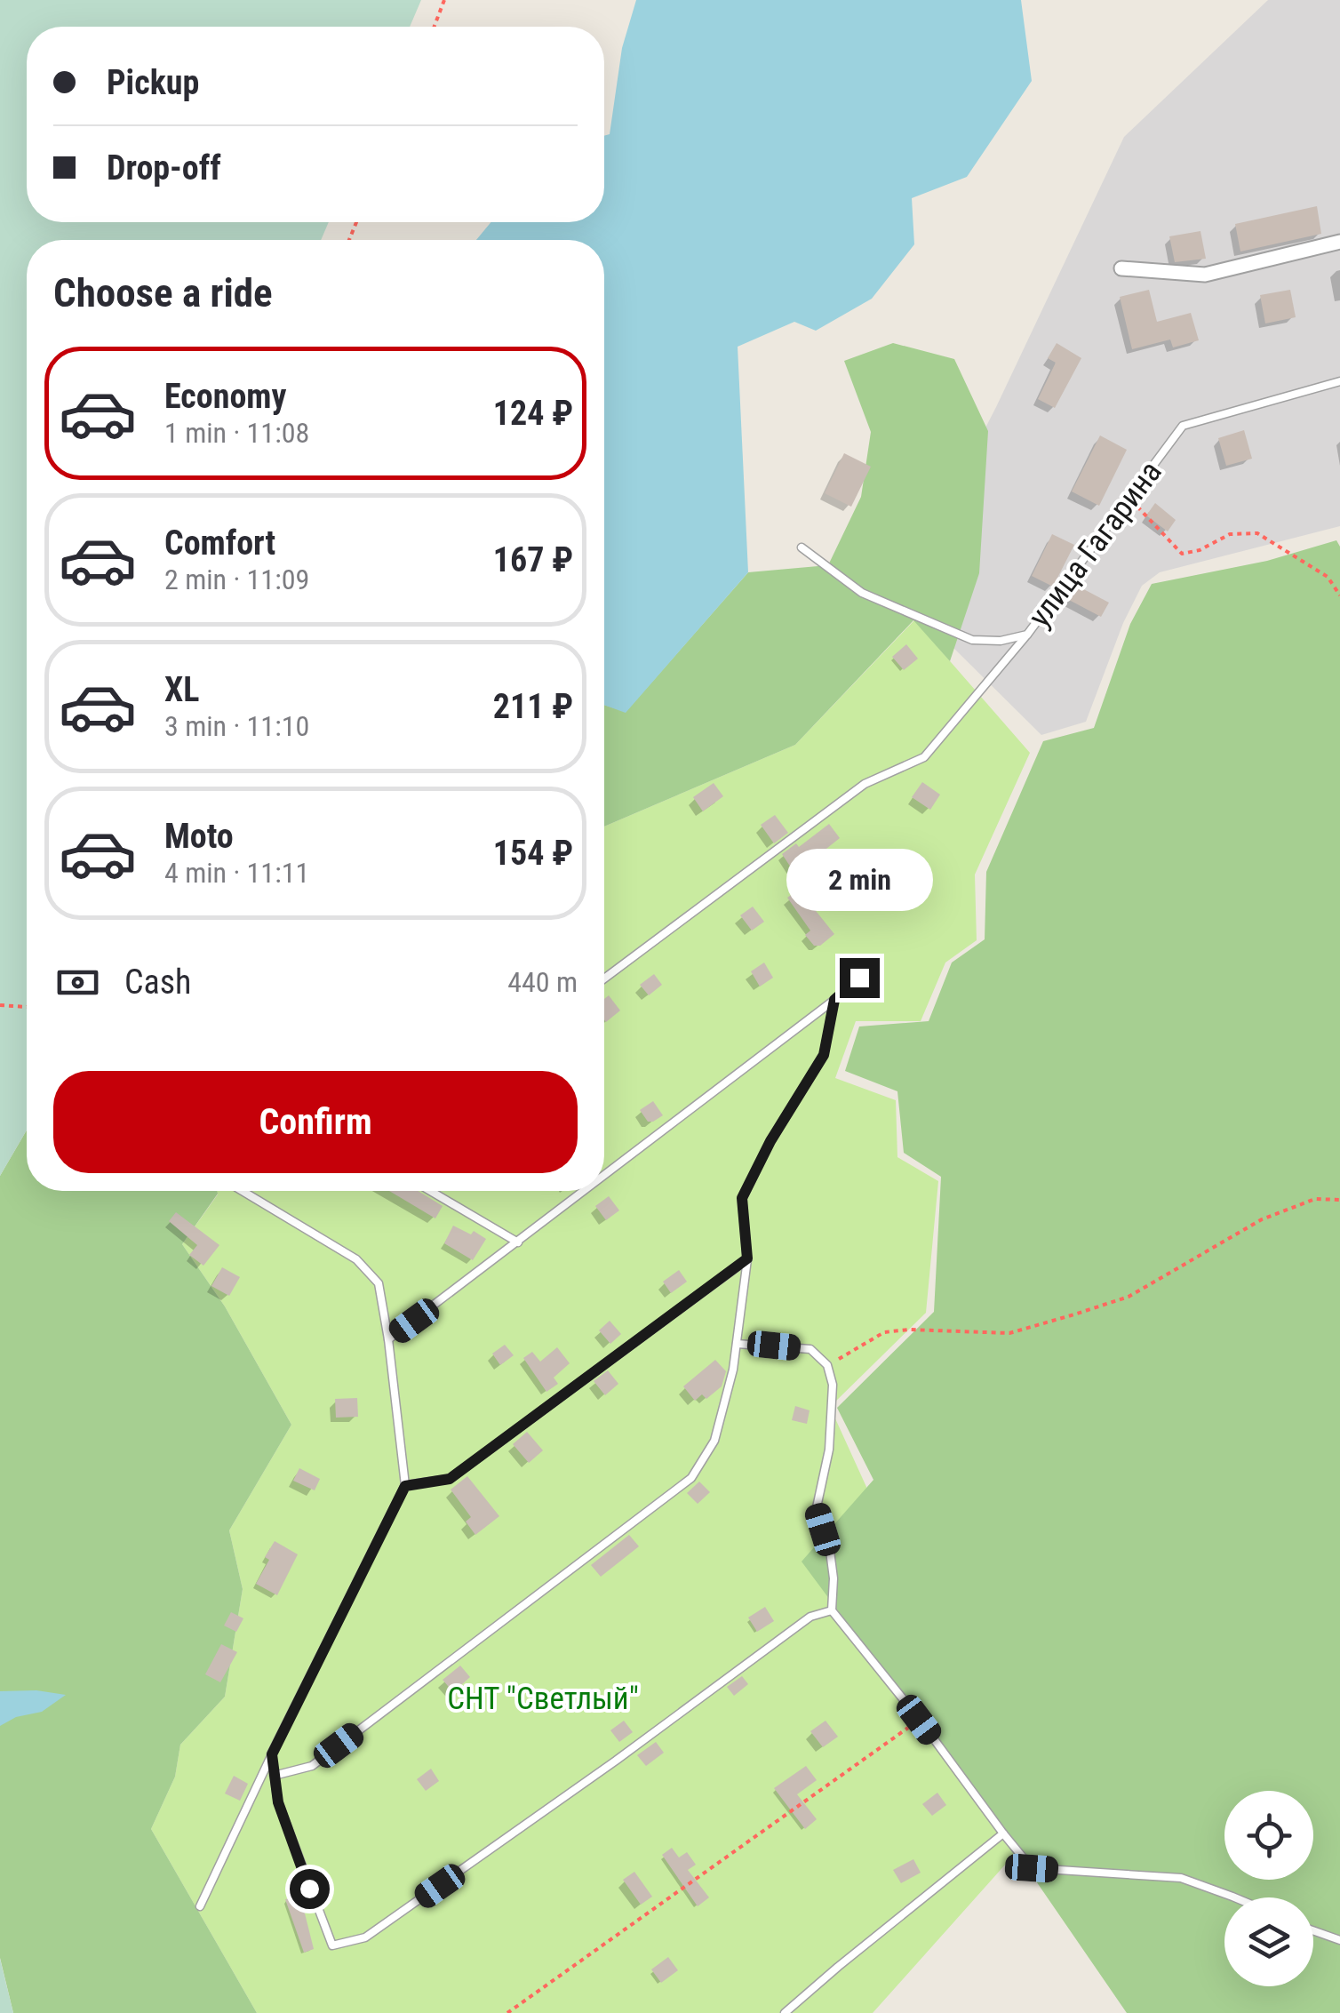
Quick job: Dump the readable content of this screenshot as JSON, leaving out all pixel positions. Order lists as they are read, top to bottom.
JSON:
{
  "streets": {
    "lane": ["улица Гагарина"]
  },
  "parks": ["СНТ \"Светлый\""],
  "page": {
    "banner": ["Pickup", "Drop-off"],
    "heading": "Choose a ride",
    "list": [
      {
        "name": "Economy",
        "note": "1 min · 11:08",
        "value": "124 ₽"
      },
      {
        "name": "Comfort",
        "note": "2 min · 11:09",
        "value": "167 ₽"
      },
      {
        "name": "XL",
        "note": "3 min · 11:10",
        "value": "211 ₽"
      },
      {
        "name": "Moto",
        "note": "4 min · 11:11",
        "value": "154 ₽"
      }
    ],
    "bubble": "2 min",
    "pay": ["Cash", "440 m"],
    "buttons": "Confirm"
  }
}
